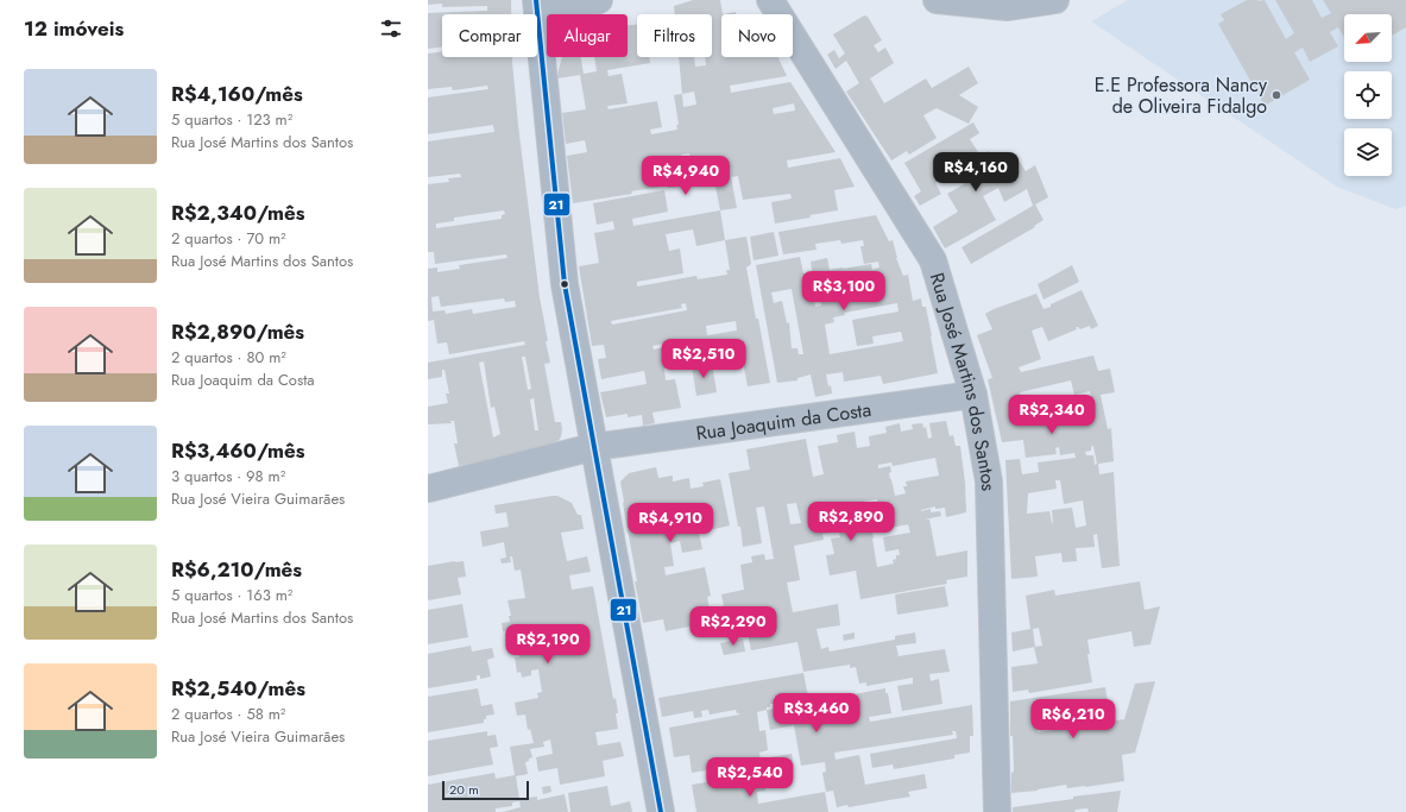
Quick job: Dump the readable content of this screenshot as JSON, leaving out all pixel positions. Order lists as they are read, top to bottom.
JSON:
{
  "streets": {
    "street": ["Rua José Martins dos Santos", "Rua Joaquim da Costa"]
  },
  "crossings": [
    ["Rua José Martins dos Santos", "Rua Joaquim da Costa"]
  ],
  "places": ["E.E Professora Nancy de Oliveira Fidalgo"],
  "lines": ["transit line 21"],
  "scale_bar": "20 m",
  "north": "bottom left",
  "page": {
    "heading": "12 imóveis",
    "chip": [
      "Comprar",
      "Alugar",
      "Filtros",
      "Novo"
    ],
    "list": [
      {
        "name": "R$4,160/mês",
        "note": "5 quartos · 123 m² · Rua José Martins dos Santos"
      },
      {
        "name": "R$2,340/mês",
        "note": "2 quartos · 70 m² · Rua José Martins dos Santos"
      },
      {
        "name": "R$2,890/mês",
        "note": "2 quartos · 80 m² · Rua Joaquim da Costa"
      },
      {
        "name": "R$3,460/mês",
        "note": "3 quartos · 98 m² · Rua José Vieira Guimarães"
      },
      {
        "name": "R$6,210/mês",
        "note": "5 quartos · 163 m² · Rua José Martins dos Santos"
      },
      {
        "name": "R$2,540/mês",
        "note": "2 quartos · 58 m² · Rua José Vieira Guimarães"
      }
    ],
    "price": [
      "R$4,160",
      "R$4,940",
      "R$3,100",
      "R$2,510",
      "R$2,340",
      "R$2,890",
      "R$4,910",
      "R$2,290",
      "R$2,190",
      "R$3,460",
      "R$6,210",
      "R$2,540"
    ],
    "scale": "20 m"
  }
}
